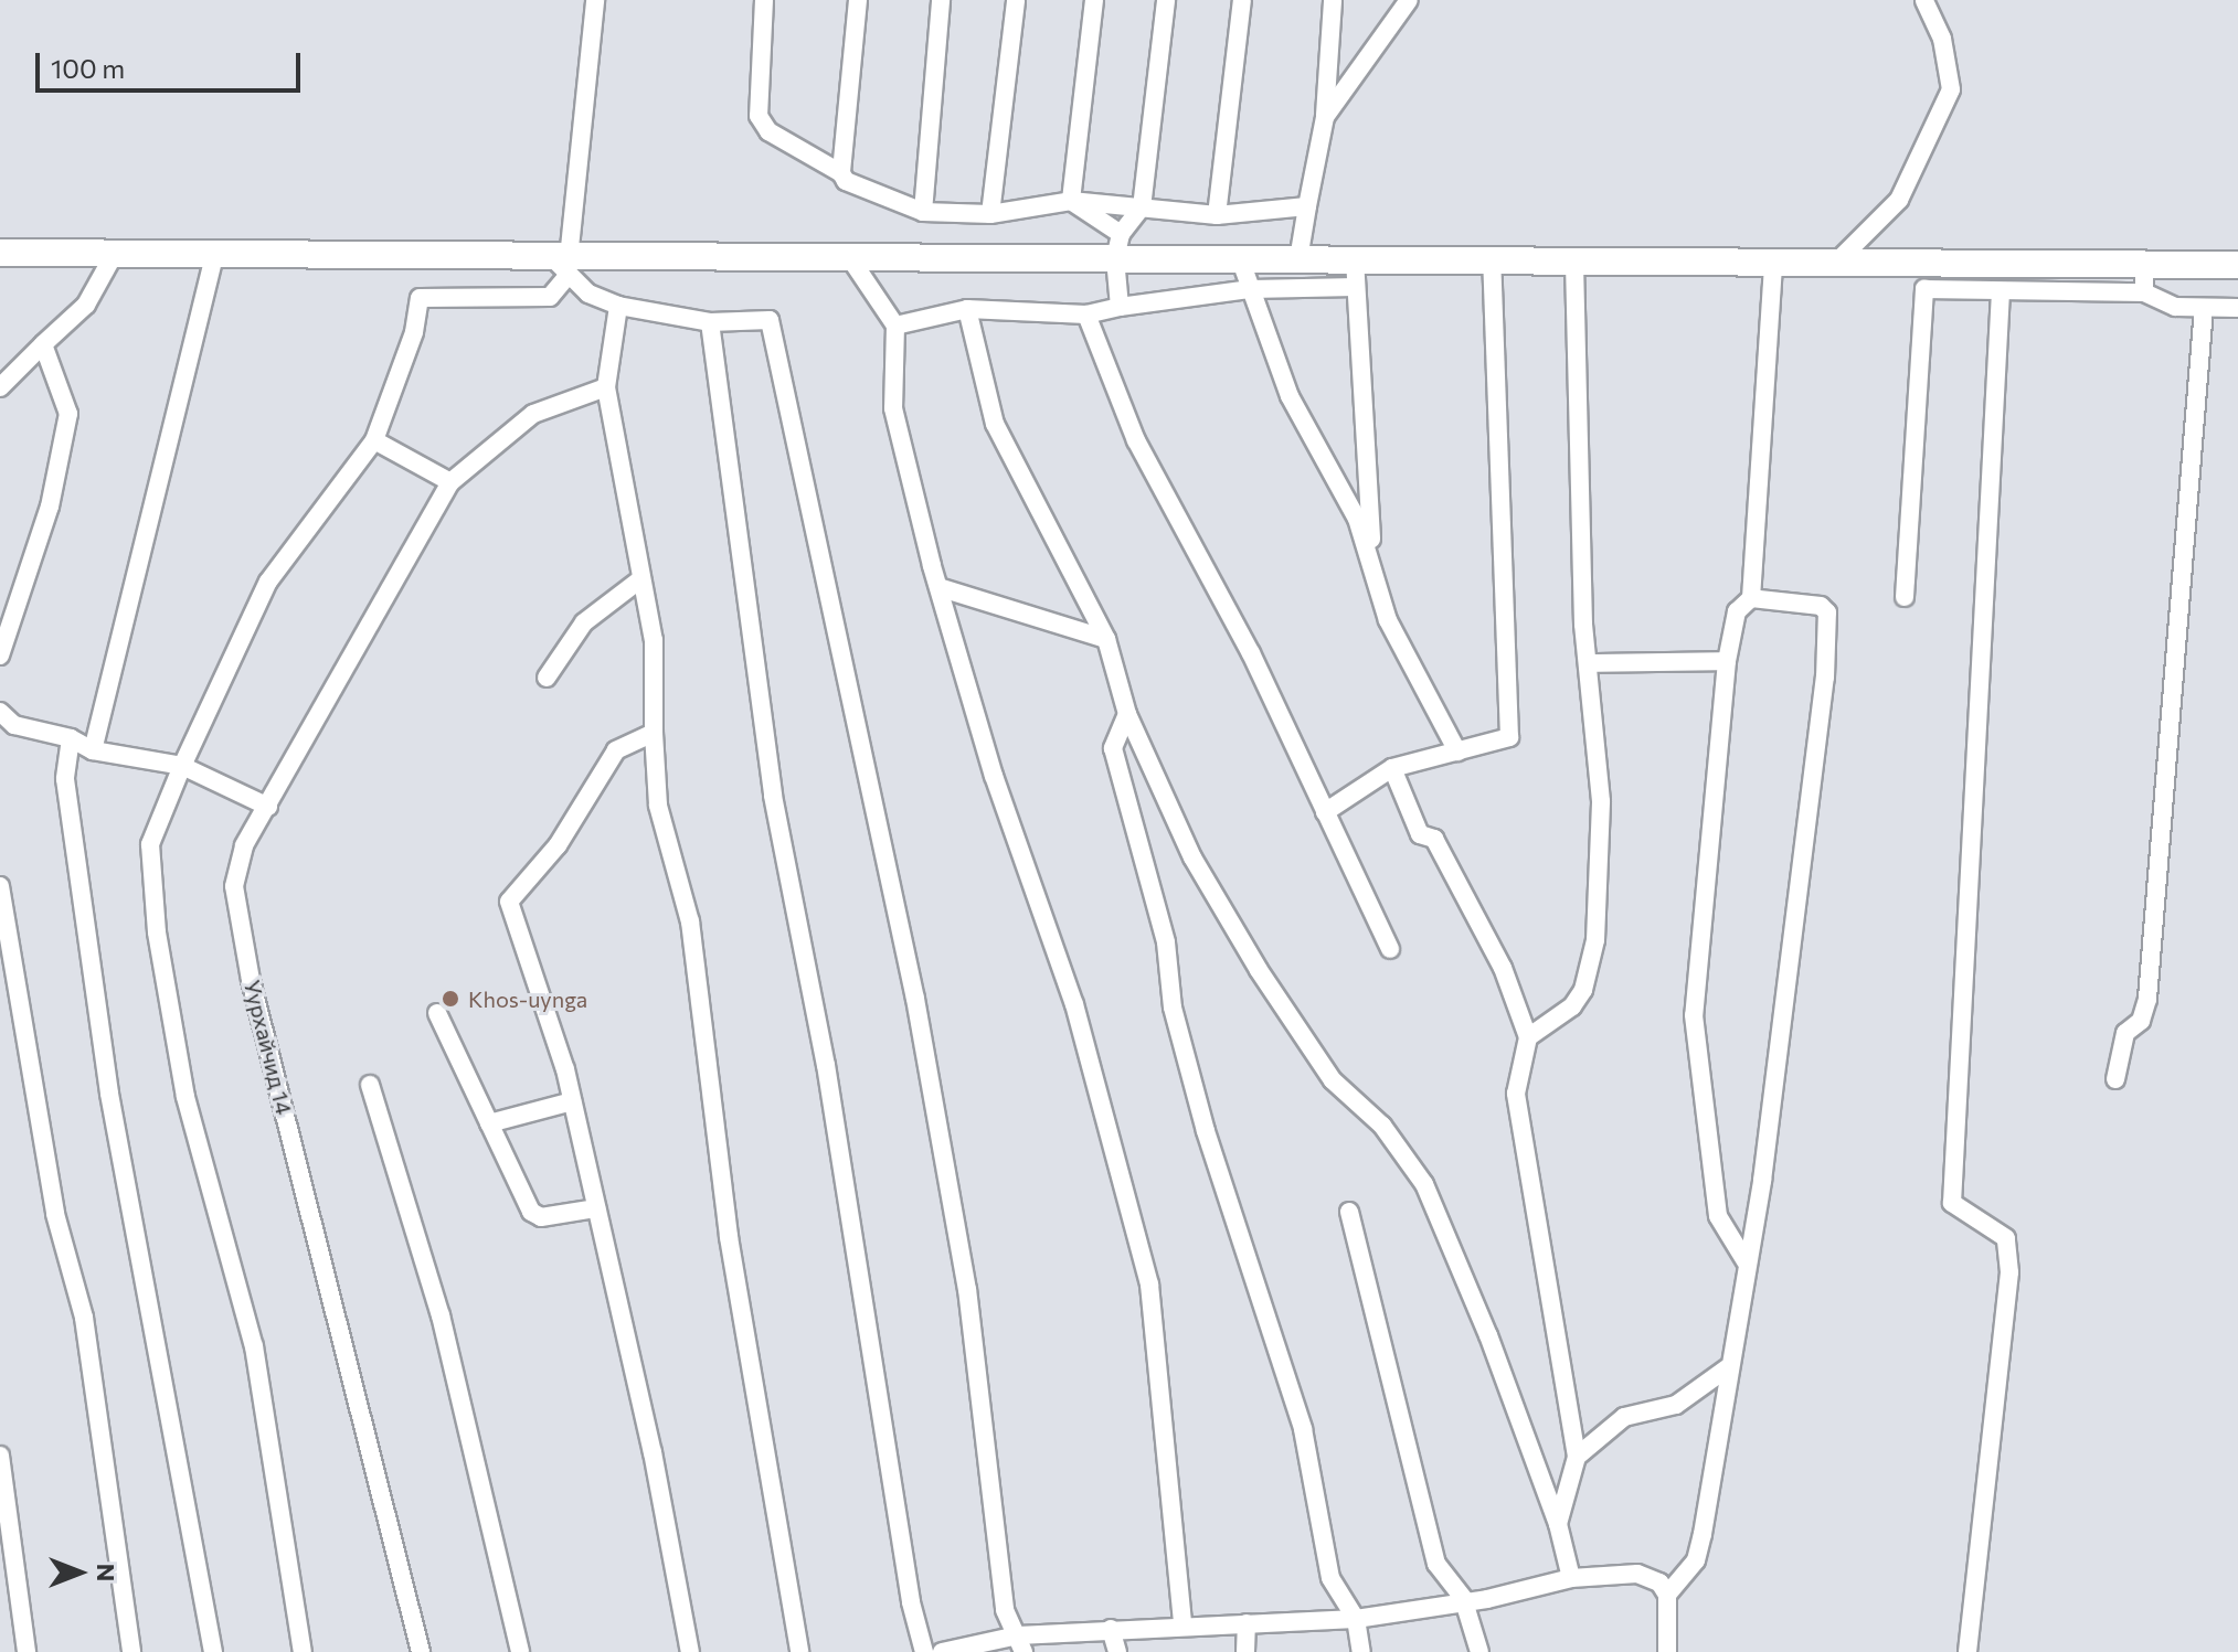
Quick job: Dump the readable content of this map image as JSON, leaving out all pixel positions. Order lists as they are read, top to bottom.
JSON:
{
  "streets": {
    "street": ["Уурхайчид 14"]
  },
  "places": ["Khos-uynga"],
  "scale_bar": "100 m",
  "north": "right"
}
